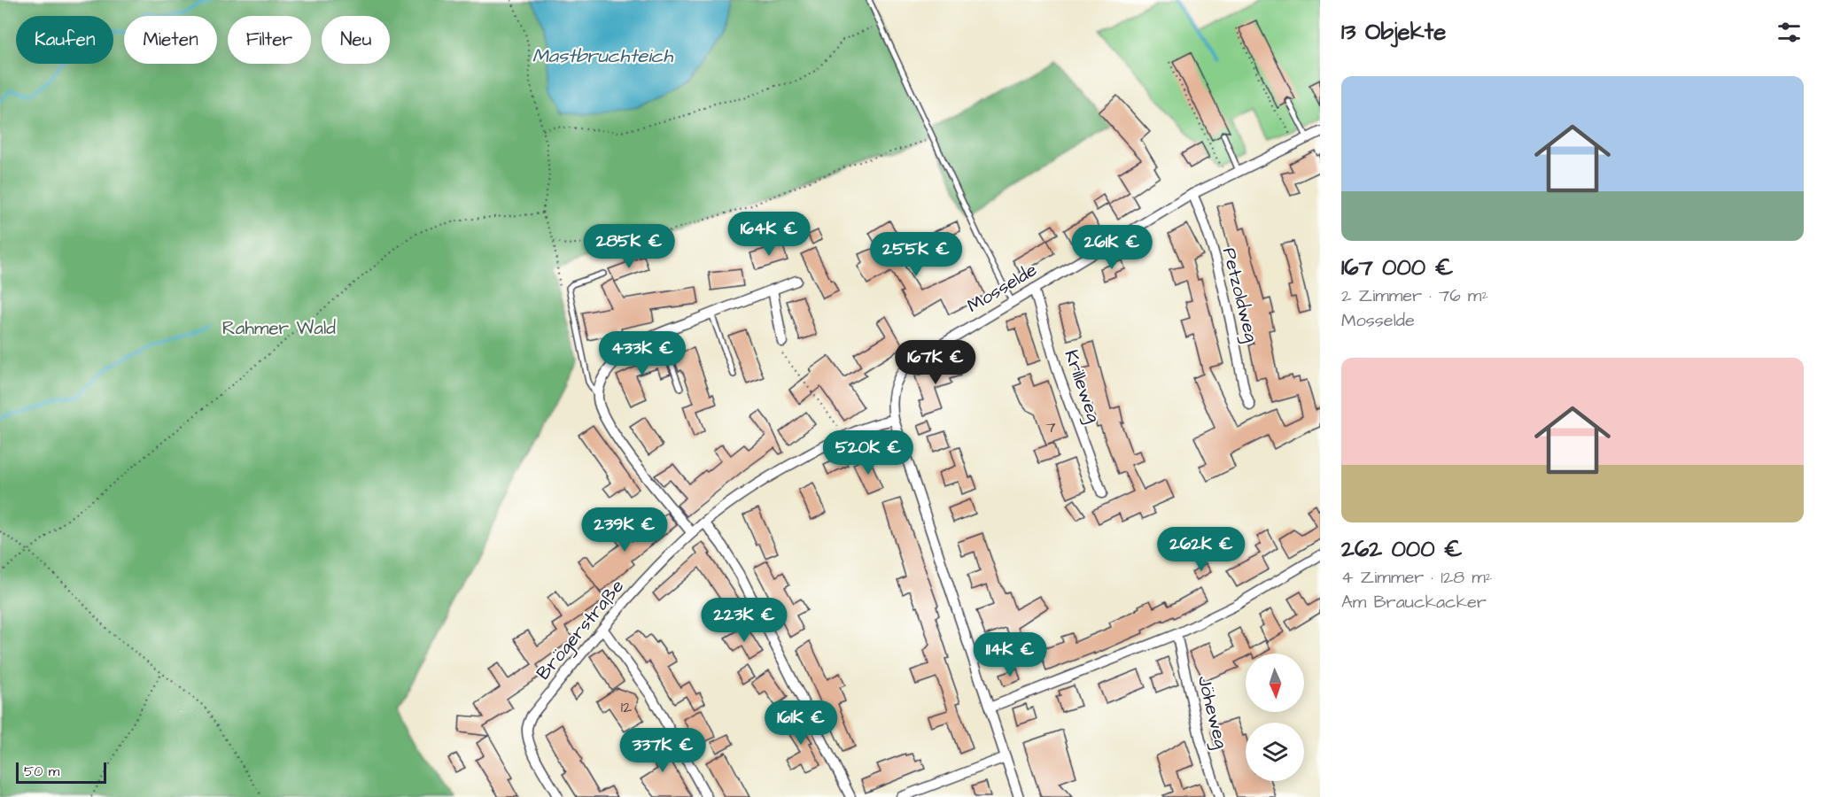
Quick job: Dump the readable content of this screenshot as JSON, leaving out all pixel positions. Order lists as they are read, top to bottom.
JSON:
{
  "streets": {
    "street": [
      "Mosselde",
      "Petzoldweg",
      "Krilleweg",
      "Brögerstraße",
      "Jöheweg"
    ]
  },
  "crossings": [
    ["Mosselde", "Petzoldweg"],
    ["Mosselde", "Krilleweg"],
    ["Mosselde", "Brögerstraße"]
  ],
  "water": ["Mastbruchteich"],
  "parks": ["Rahmer Wald"],
  "house_numbers": ["7", "12"],
  "scale_bar": "50 m",
  "north": "bottom",
  "page": {
    "heading": "13 Objekte",
    "chip": [
      "Kaufen",
      "Mieten",
      "Filter",
      "Neu"
    ],
    "list": [
      {
        "name": "167 000 €",
        "note": "2 Zimmer · 76 m² · Mosselde"
      },
      {
        "name": "262 000 €",
        "note": "4 Zimmer · 128 m² · Am Brauckacker"
      }
    ],
    "price": [
      "164K €",
      "285K €",
      "261K €",
      "255K €",
      "433K €",
      "167K €",
      "520K €",
      "239K €",
      "262K €",
      "223K €",
      "114K €",
      "161K €",
      "337K €"
    ],
    "scale": "50 m"
  }
}
